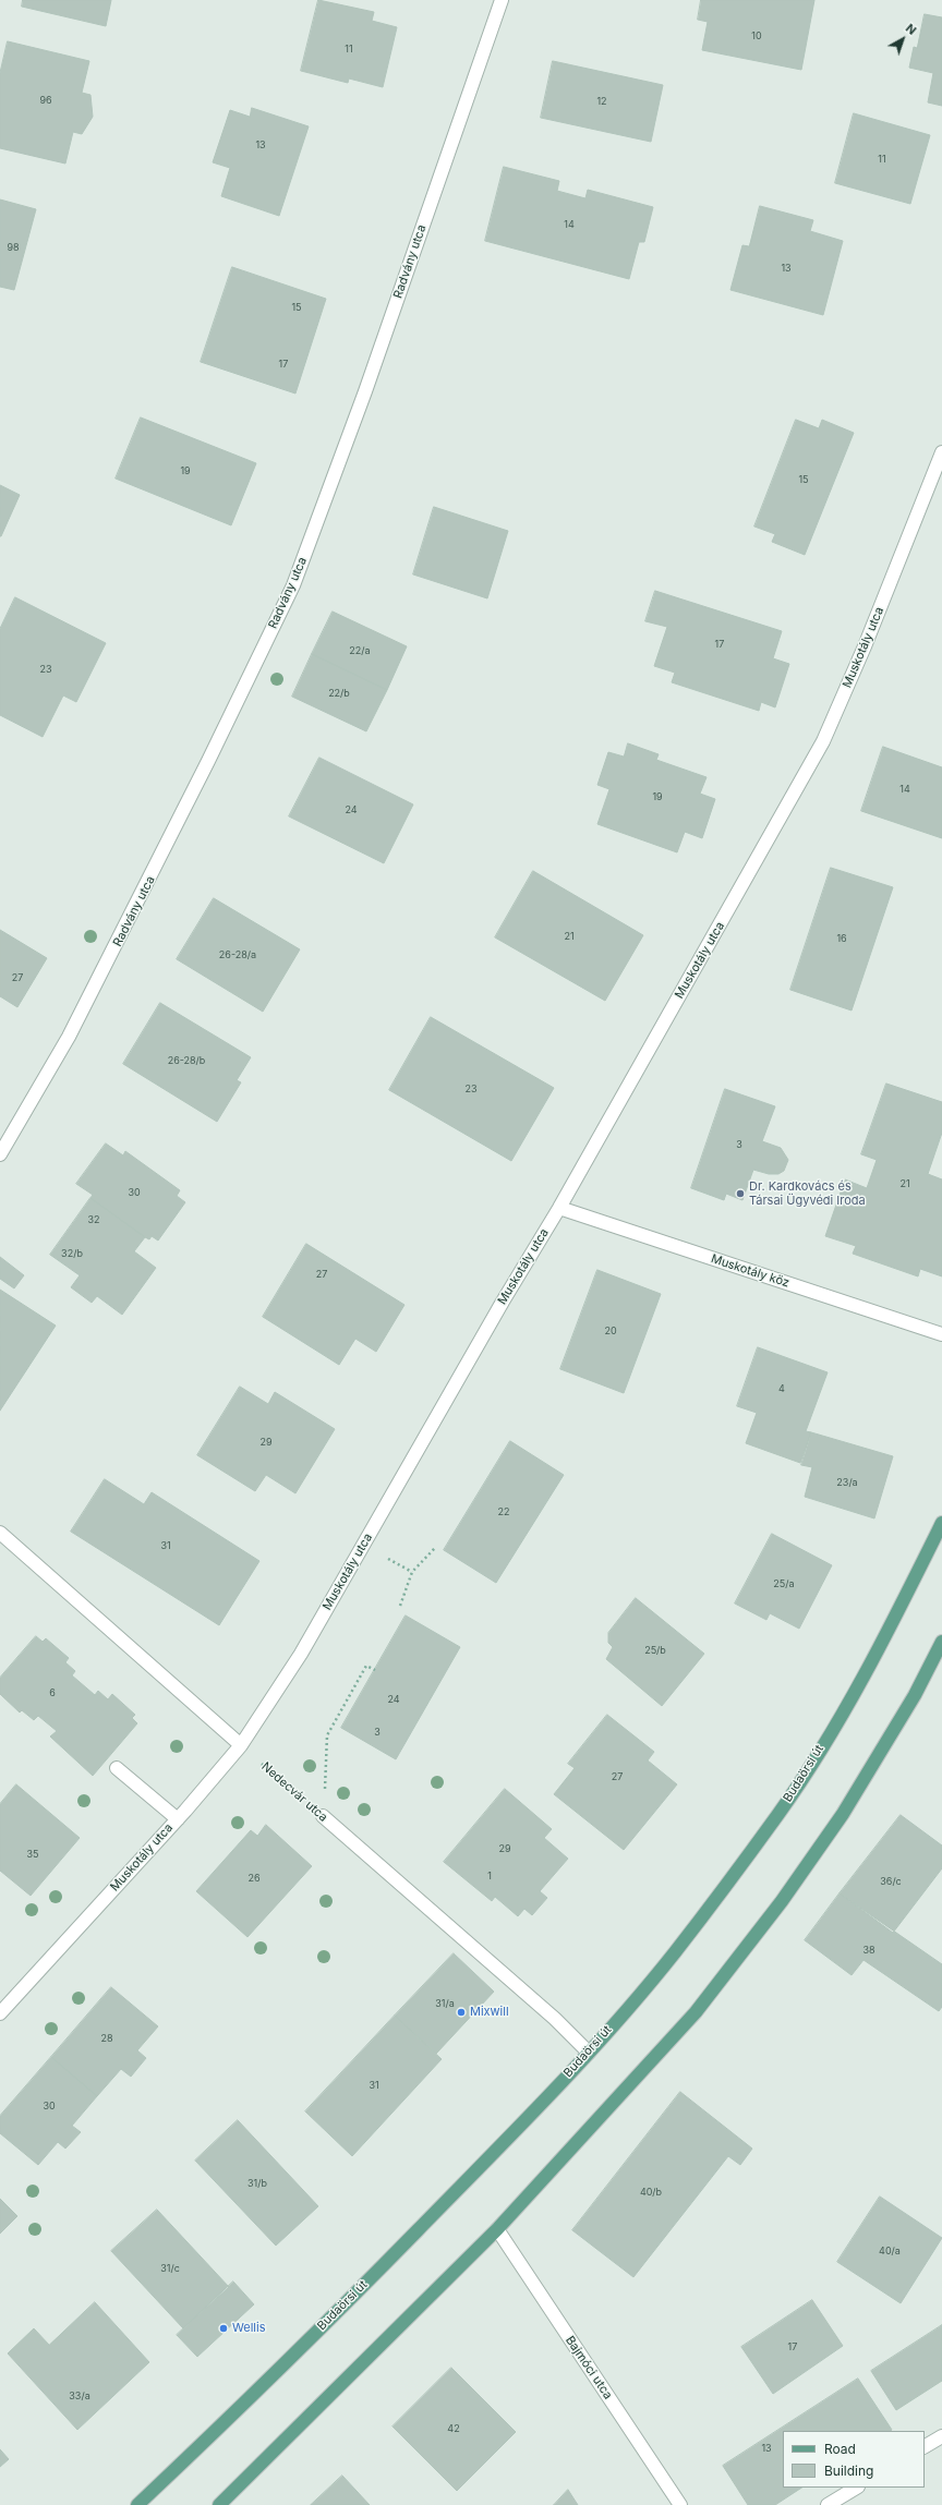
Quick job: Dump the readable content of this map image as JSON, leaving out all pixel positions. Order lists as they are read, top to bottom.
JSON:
{
  "streets": {
    "main road": ["Budaörsi út"],
    "street": [
      "Radvány utca",
      "Muskotály utca",
      "Muskotály köz",
      "Nedecvár utca",
      "Bajmóci utca"
    ]
  },
  "crossings": [
    ["Muskotály utca", "Muskotály köz"],
    ["Muskotály utca", "Nedecvár utca"],
    ["Budaörsi út", "Nedecvár utca"]
  ],
  "places": ["Dr. Kardkovács és Társai Ügyvédi Iroda", "Mixwill", "Wellis"],
  "house_numbers": [
    "10",
    "11",
    "96",
    "12",
    "13",
    "11",
    "14",
    "98",
    "13",
    "15",
    "17",
    "19",
    "15",
    "17",
    "22/a",
    "23",
    "22/b",
    "14",
    "19",
    "24",
    "21",
    "16",
    "26-28/a",
    "27",
    "26-28/b",
    "23",
    "3",
    "21",
    "30",
    "32",
    "32/b",
    "27",
    "20",
    "4",
    "29",
    "23/a",
    "22",
    "31",
    "25/a",
    "25/b",
    "6",
    "24",
    "3",
    "27",
    "29",
    "35",
    "1",
    "26",
    "36/c",
    "38",
    "31/a",
    "28",
    "31",
    "30",
    "31/b",
    "40/b",
    "40/a",
    "31/c",
    "17",
    "33/a",
    "42",
    "13"
  ],
  "legend": ["Road", "Building"],
  "north": "top right"
}
